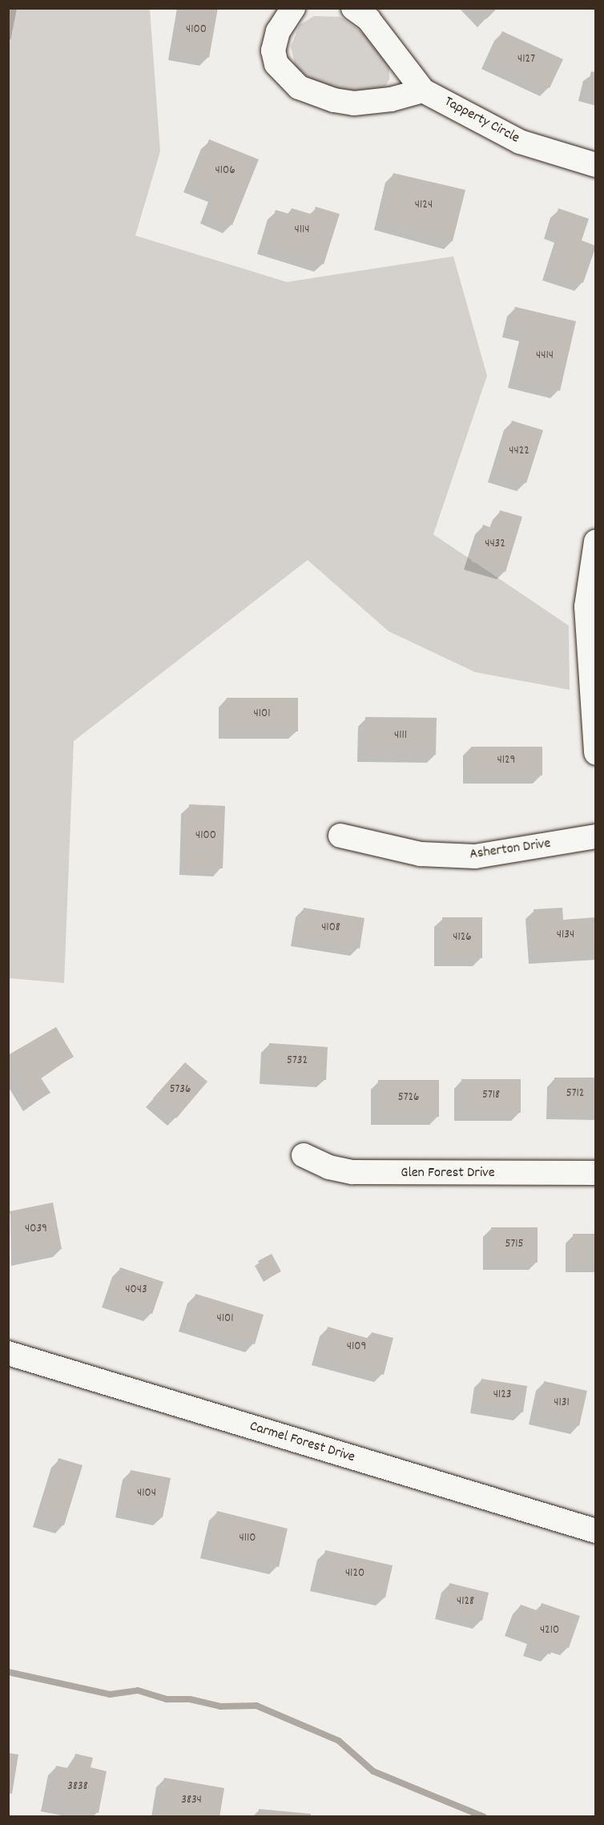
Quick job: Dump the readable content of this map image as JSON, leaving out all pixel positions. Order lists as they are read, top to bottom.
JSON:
{
  "streets": {
    "street": [
      "Tapperty Circle",
      "Asherton Drive",
      "Glen Forest Drive",
      "Carmel Forest Drive"
    ]
  },
  "house_numbers": [
    "4100",
    "4127",
    "4106",
    "4124",
    "4114",
    "4414",
    "4422",
    "4432",
    "4101",
    "4111",
    "4129",
    "4100",
    "4108",
    "4134",
    "4126",
    "5732",
    "5736",
    "5712",
    "5718",
    "5726",
    "4039",
    "5715",
    "4043",
    "4101",
    "4109",
    "4123",
    "4131",
    "4104",
    "4110",
    "4120",
    "4128",
    "4210",
    "3838",
    "3834"
  ]
}
